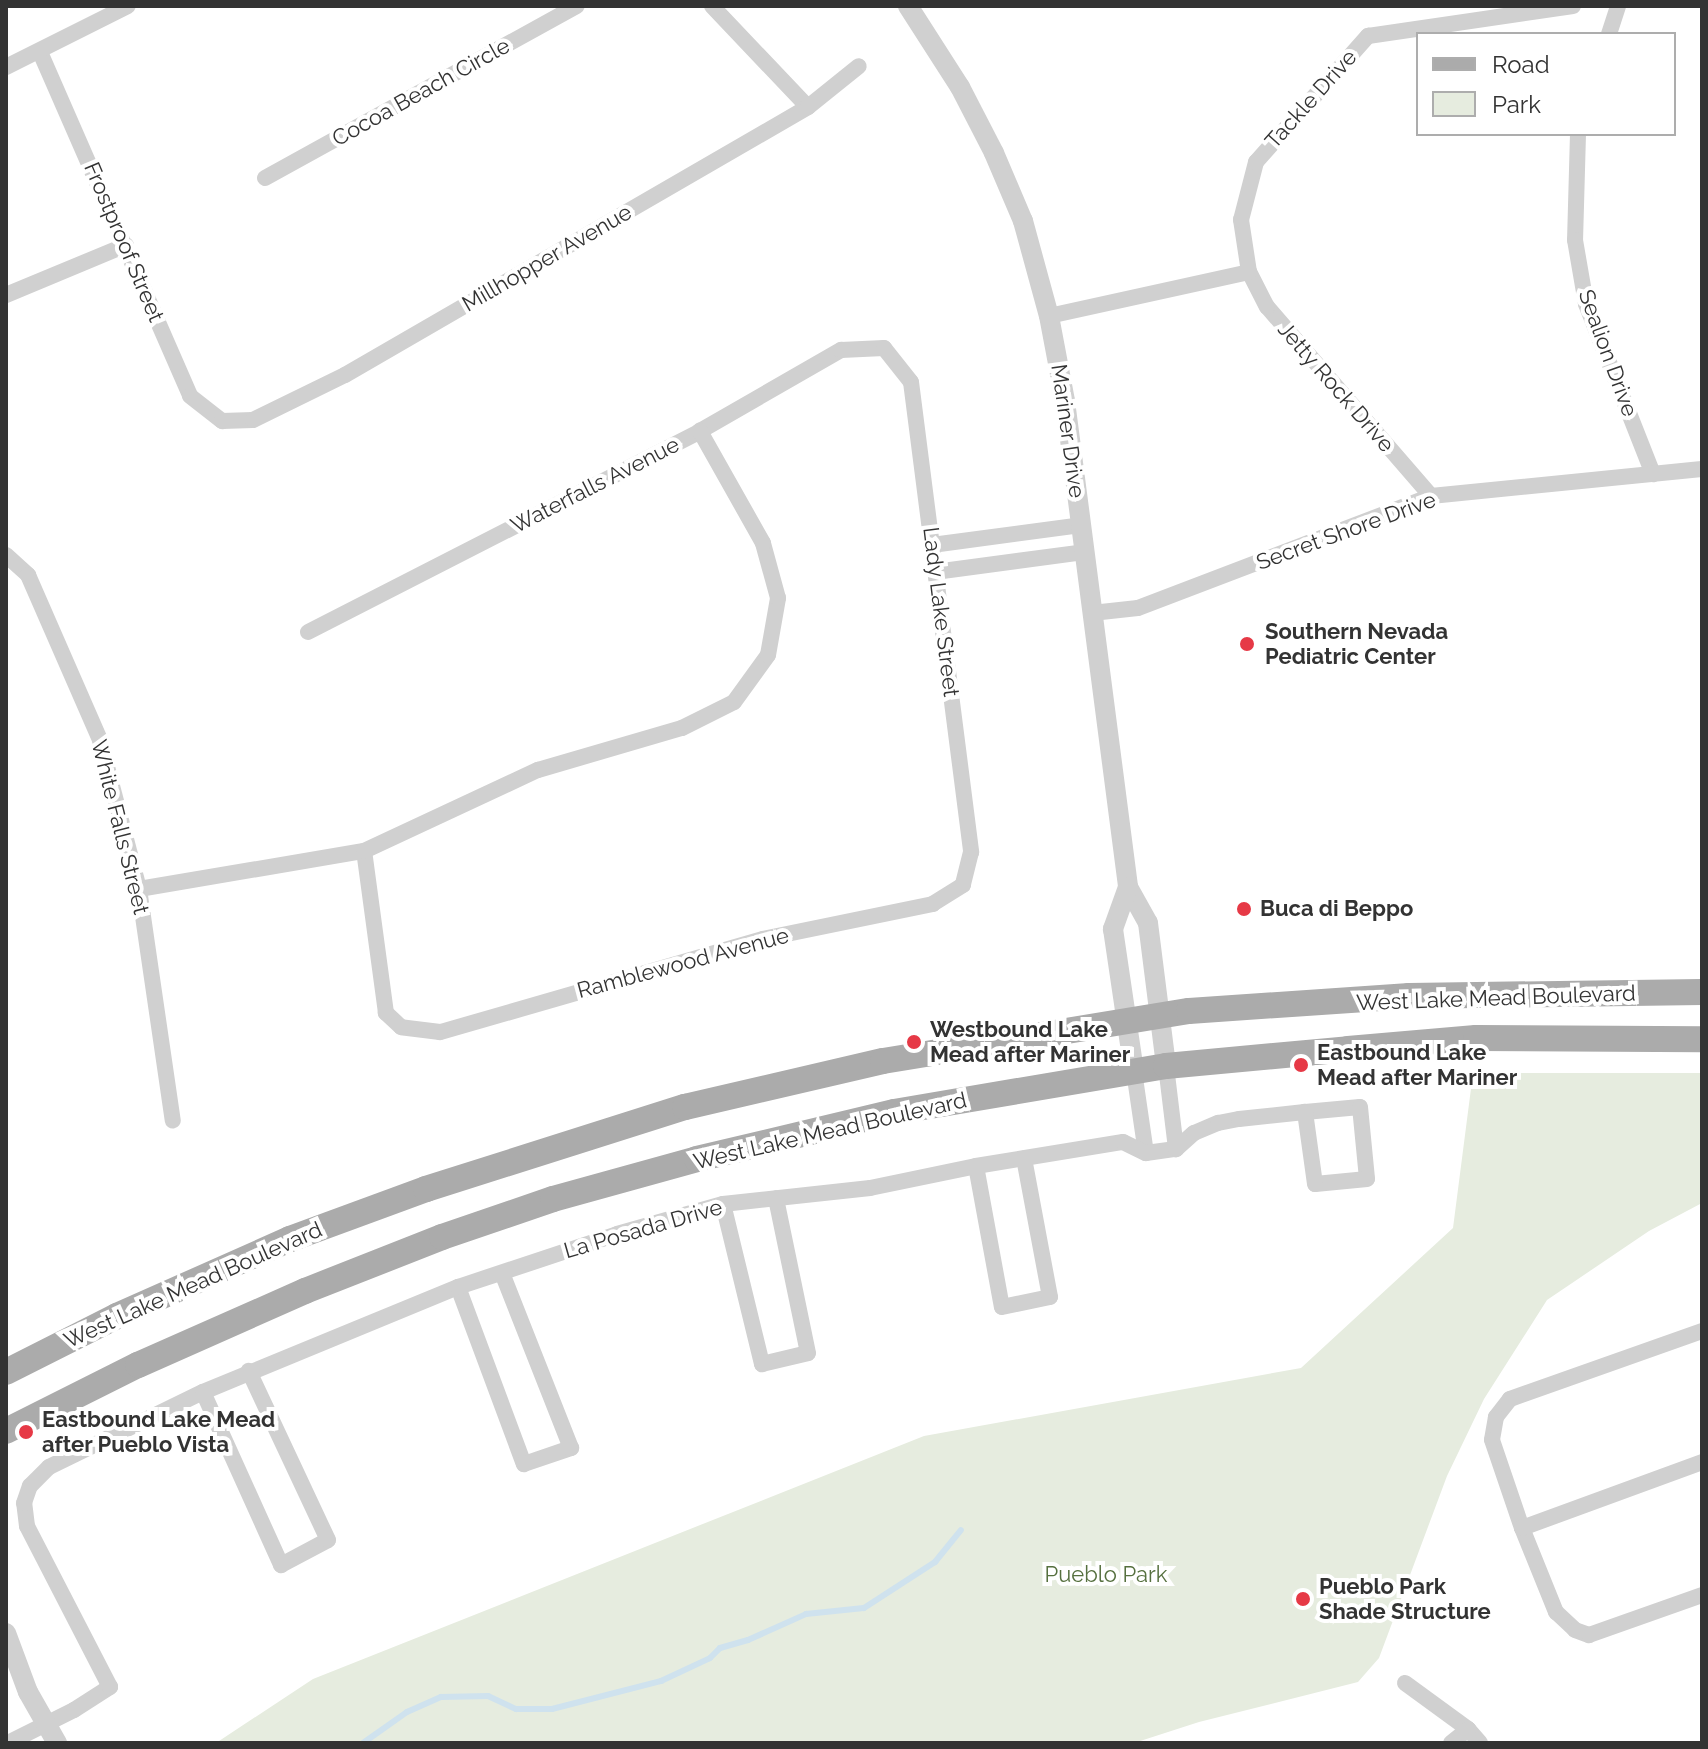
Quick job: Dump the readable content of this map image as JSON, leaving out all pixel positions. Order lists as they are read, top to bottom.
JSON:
{
  "streets": {
    "main road": ["West Lake Mead Boulevard"],
    "street": [
      "Cocoa Beach Circle",
      "Tackle Drive",
      "Frostproof Street",
      "Millhopper Avenue",
      "Sealion Drive",
      "Jetty Rock Drive",
      "Mariner Drive",
      "Waterfalls Avenue",
      "Secret Shore Drive",
      "Lady Lake Street",
      "White Falls Street",
      "Ramblewood Avenue",
      "La Posada Drive"
    ]
  },
  "crossings": [
    ["Tackle Drive", "Jetty Rock Drive"],
    ["Frostproof Street", "Millhopper Avenue"],
    ["Sealion Drive", "Secret Shore Drive"],
    ["Jetty Rock Drive", "Secret Shore Drive"],
    ["Mariner Drive", "Secret Shore Drive"],
    ["Mariner Drive", "West Lake Mead Boulevard"],
    ["Mariner Drive", "La Posada Drive"],
    ["Waterfalls Avenue", "Lady Lake Street"],
    ["Lady Lake Street", "Ramblewood Avenue"]
  ],
  "parks": ["Pueblo Park"],
  "places": [
    "Southern Nevada Pediatric Center",
    "Buca di Beppo",
    "Westbound Lake Mead after Mariner",
    "Eastbound Lake Mead after Mariner",
    "Eastbound Lake Mead after Pueblo Vista",
    "Pueblo Park Shade Structure"
  ],
  "legend": ["Road", "Park"]
}
